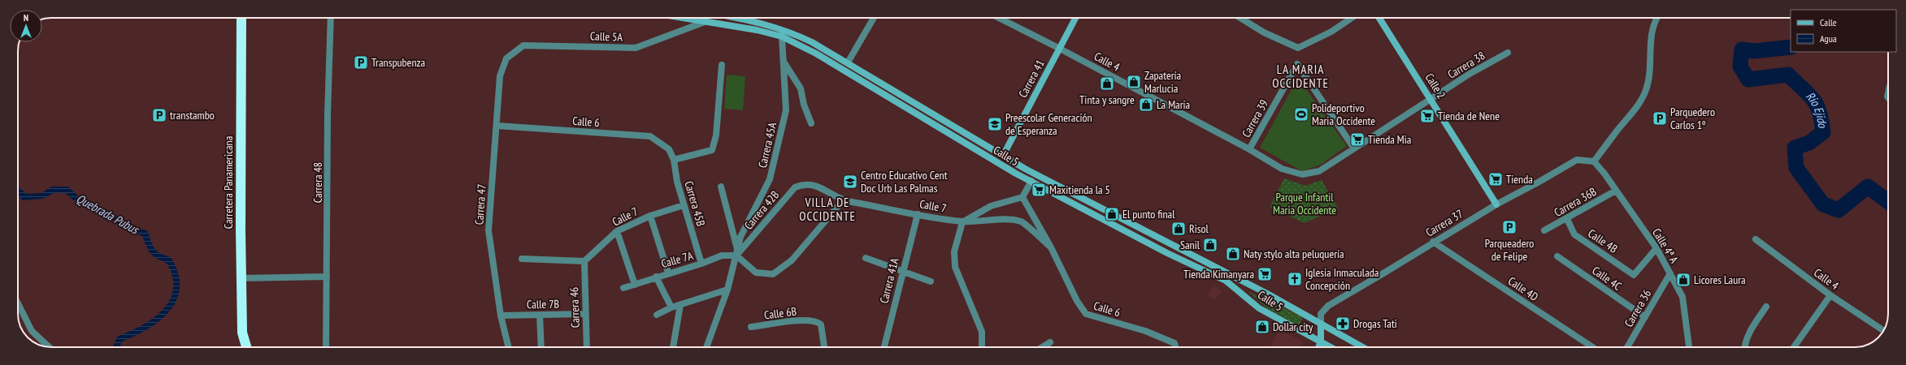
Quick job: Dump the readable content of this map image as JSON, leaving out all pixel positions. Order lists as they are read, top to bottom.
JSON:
{
  "streets": {
    "highway": ["Carretera Panamericana"],
    "main road": ["Carrera 41", "Calle 2", "Calle 5"],
    "street": [
      "Calle 5A",
      "Calle 4",
      "Carrera 38",
      "Carrera 39",
      "Calle 6",
      "Carrera 45A",
      "Carrera 48",
      "Carrera 36B",
      "Carrera 45B",
      "Carrera 47",
      "Calle 7",
      "Carrera 42B",
      "Carrera 37",
      "Calle 4B",
      "Calle 4ª A",
      "Calle 7A",
      "Calle 4C",
      "Carrera 41A",
      "Calle 4D",
      "Calle 7B",
      "Carrera 46",
      "Carrera 36",
      "Calle 6B"
    ]
  },
  "crossings": [
    ["Calle 5A", "Calle 5"],
    ["Calle 5A", "Carrera 47"],
    ["Calle 4", "Carrera 38"],
    ["Calle 4", "Carrera 41"],
    ["Calle 4", "Carrera 39"],
    ["Carrera 38", "Calle 2"],
    ["Carrera 38", "Carrera 39"],
    ["Carrera 41", "Calle 5"],
    ["Calle 2", "Carrera 37"],
    ["Calle 6", "Carrera 45B"],
    ["Calle 6", "Carrera 47"],
    ["Calle 6", "Calle 7"],
    ["Carrera 45A", "Calle 5"],
    ["Carrera 45A", "Carrera 42B"],
    ["Carrera 45A", "Calle 7A"],
    ["Calle 5", "Carrera 37"],
    ["Carrera 36B", "Calle 4B"],
    ["Carrera 36B", "Calle 4ª A"],
    ["Carrera 45B", "Calle 7"],
    ["Carrera 45B", "Calle 7A"],
    ["Carrera 47", "Calle 7B"],
    ["Calle 7", "Carrera 42B"],
    ["Calle 7", "Carrera 41A"],
    ["Calle 7", "Carrera 46"],
    ["Carrera 42B", "Calle 7A"],
    ["Carrera 37", "Calle 4ª A"],
    ["Carrera 37", "Calle 4D"],
    ["Calle 4B", "Calle 4ª A"],
    ["Calle 4ª A", "Carrera 36"],
    ["Calle 4C", "Carrera 36"],
    ["Calle 7B", "Carrera 46"]
  ],
  "districts": ["LA MARIA OCCIDENTE", "VILLA DE OCCIDENTE"],
  "water": ["Río Ejido", "Quebrada Pubus"],
  "parks": ["Parque Infantil Maria Occidente"],
  "places": {
    "parking": [
      "Transpubenza",
      "transtambo",
      "Parquedero Carlos 1º",
      "Parqueadero de Felipe"
    ],
    "shop": [
      "Zapatería Marlucia",
      "Tinta y sangre",
      "La Maria",
      "El punto final",
      "Risol",
      "Sanil",
      "Naty stylo alta peluquería",
      "Licores Laura",
      "Dollar city"
    ],
    "sports": ["Polideportivo Maria Occidente"],
    "supermarket": [
      "Tienda de Nene",
      "Tienda Mia",
      "Tienda",
      "Maxitienda la 5",
      "Tienda Kimanyara"
    ],
    "school or university": ["Preescolar Generación de Esperanza", "Centro Educativo Cent Doc Urb Las Palmas"],
    "church": ["Iglesia Inmaculada Concepción"],
    "pharmacy": ["Drogas Tati"]
  },
  "legend": ["Calle", "Agua"],
  "north": "top"
}
